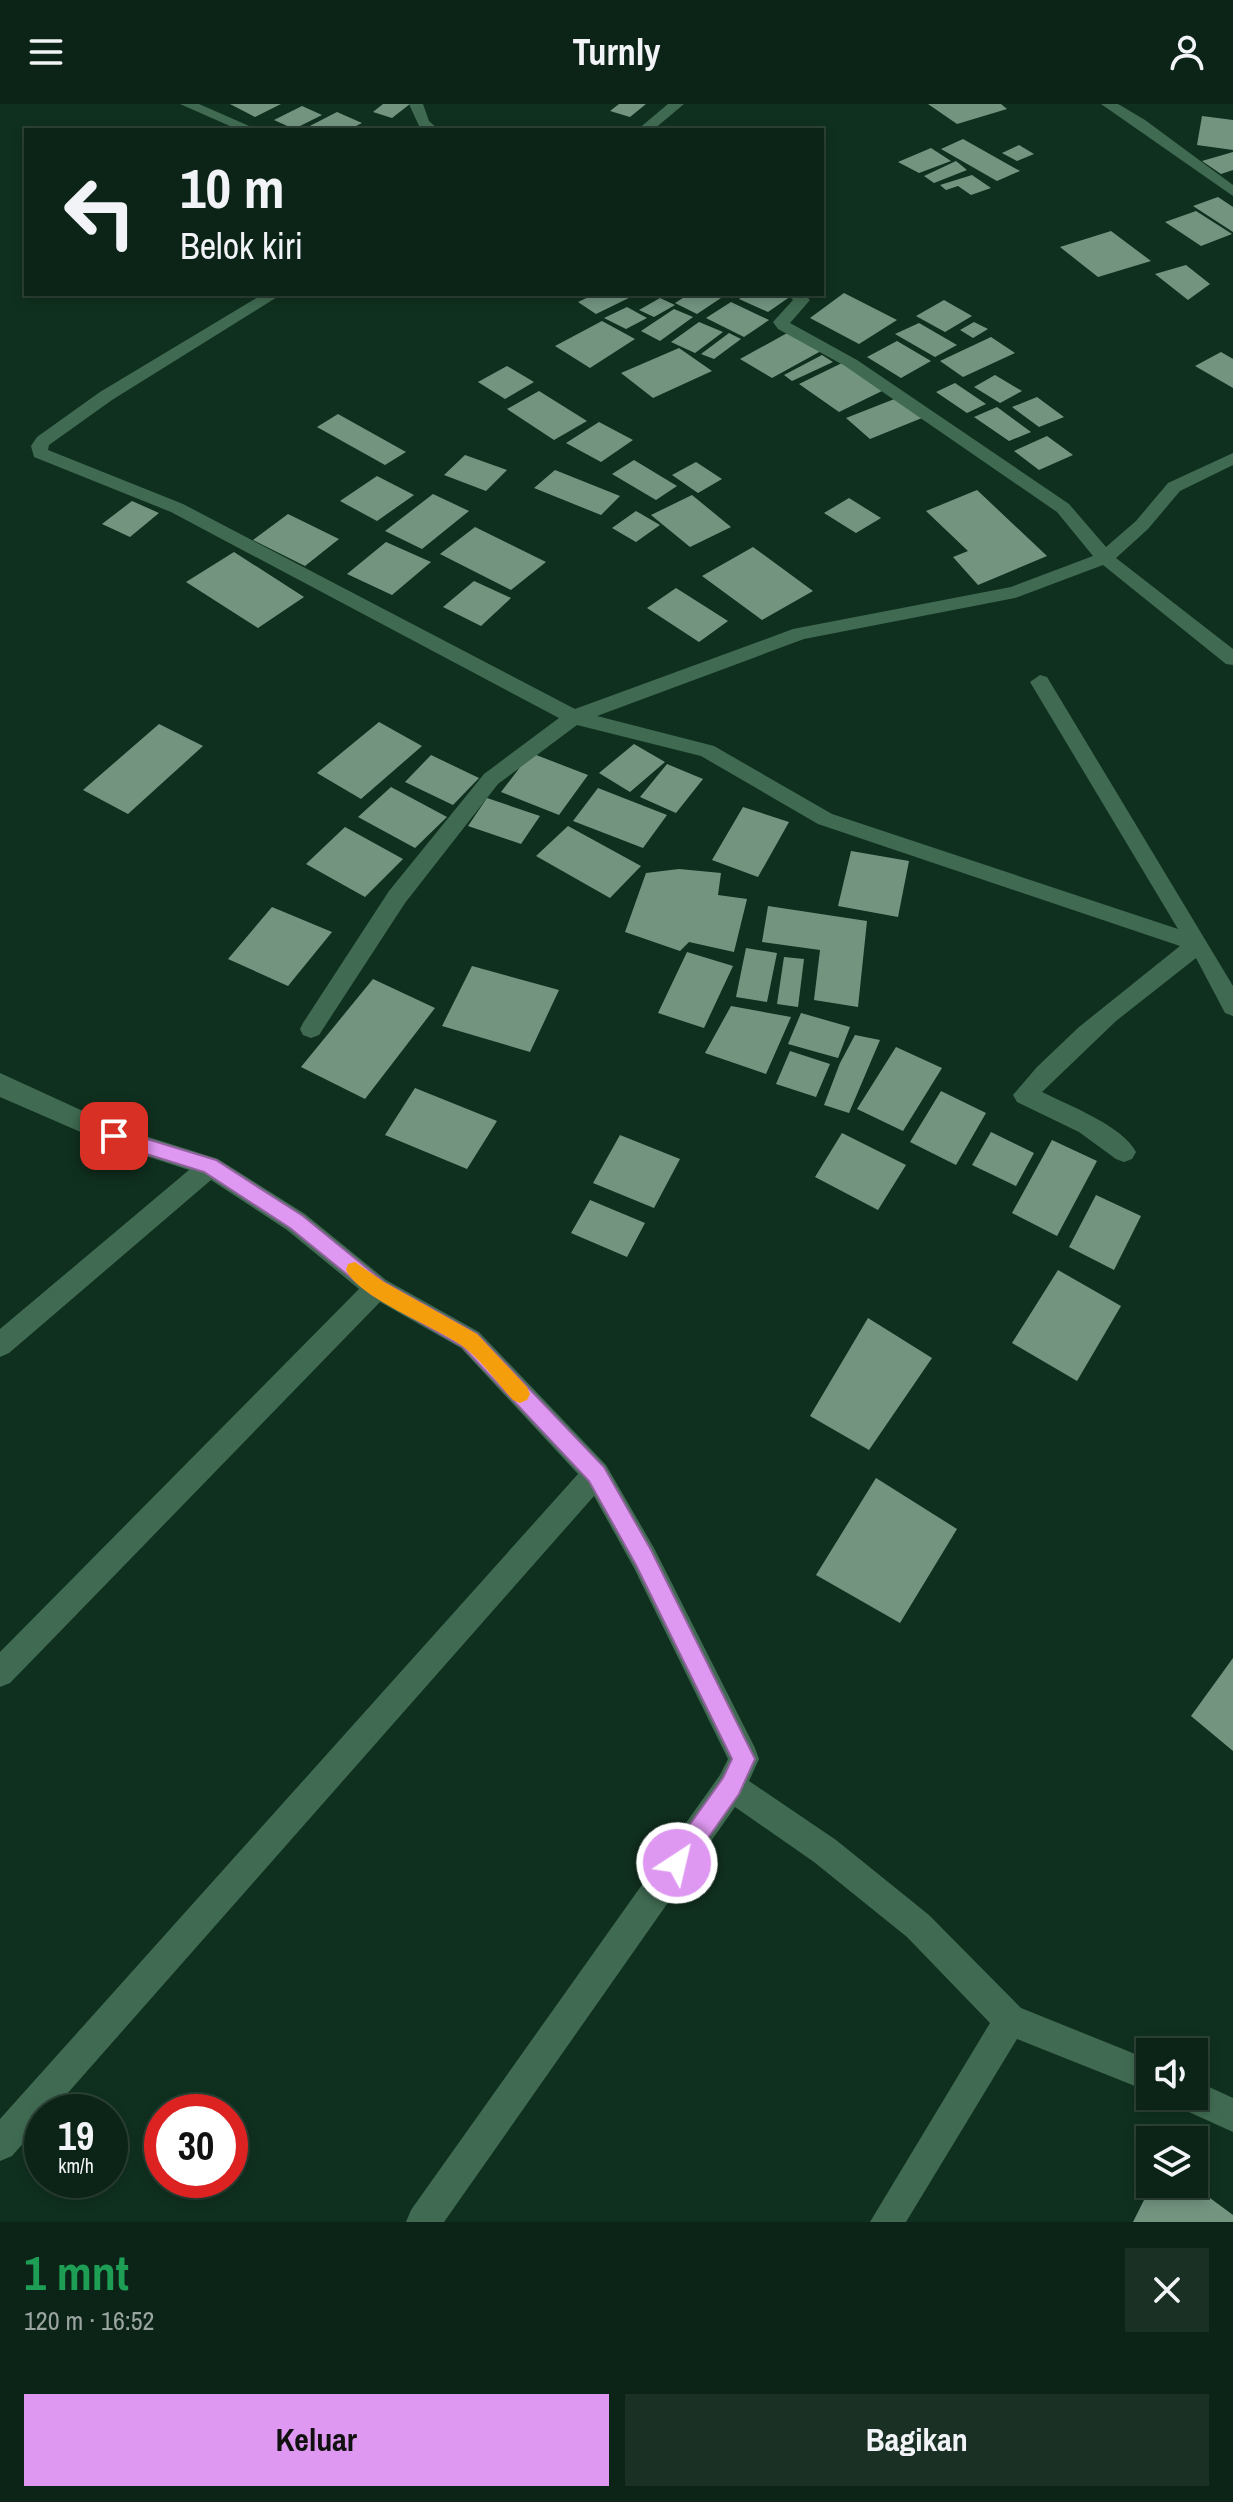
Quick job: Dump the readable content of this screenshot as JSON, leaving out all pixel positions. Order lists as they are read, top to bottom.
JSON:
{
  "page": {
    "header": "Turnly",
    "turn": ["10 m", "Belok kiri"],
    "speed": "19 km/h",
    "limit": "30",
    "heading": ["1 mnt", "120 m · 16:52"],
    "buttons": ["Keluar", "Bagikan"]
  }
}
